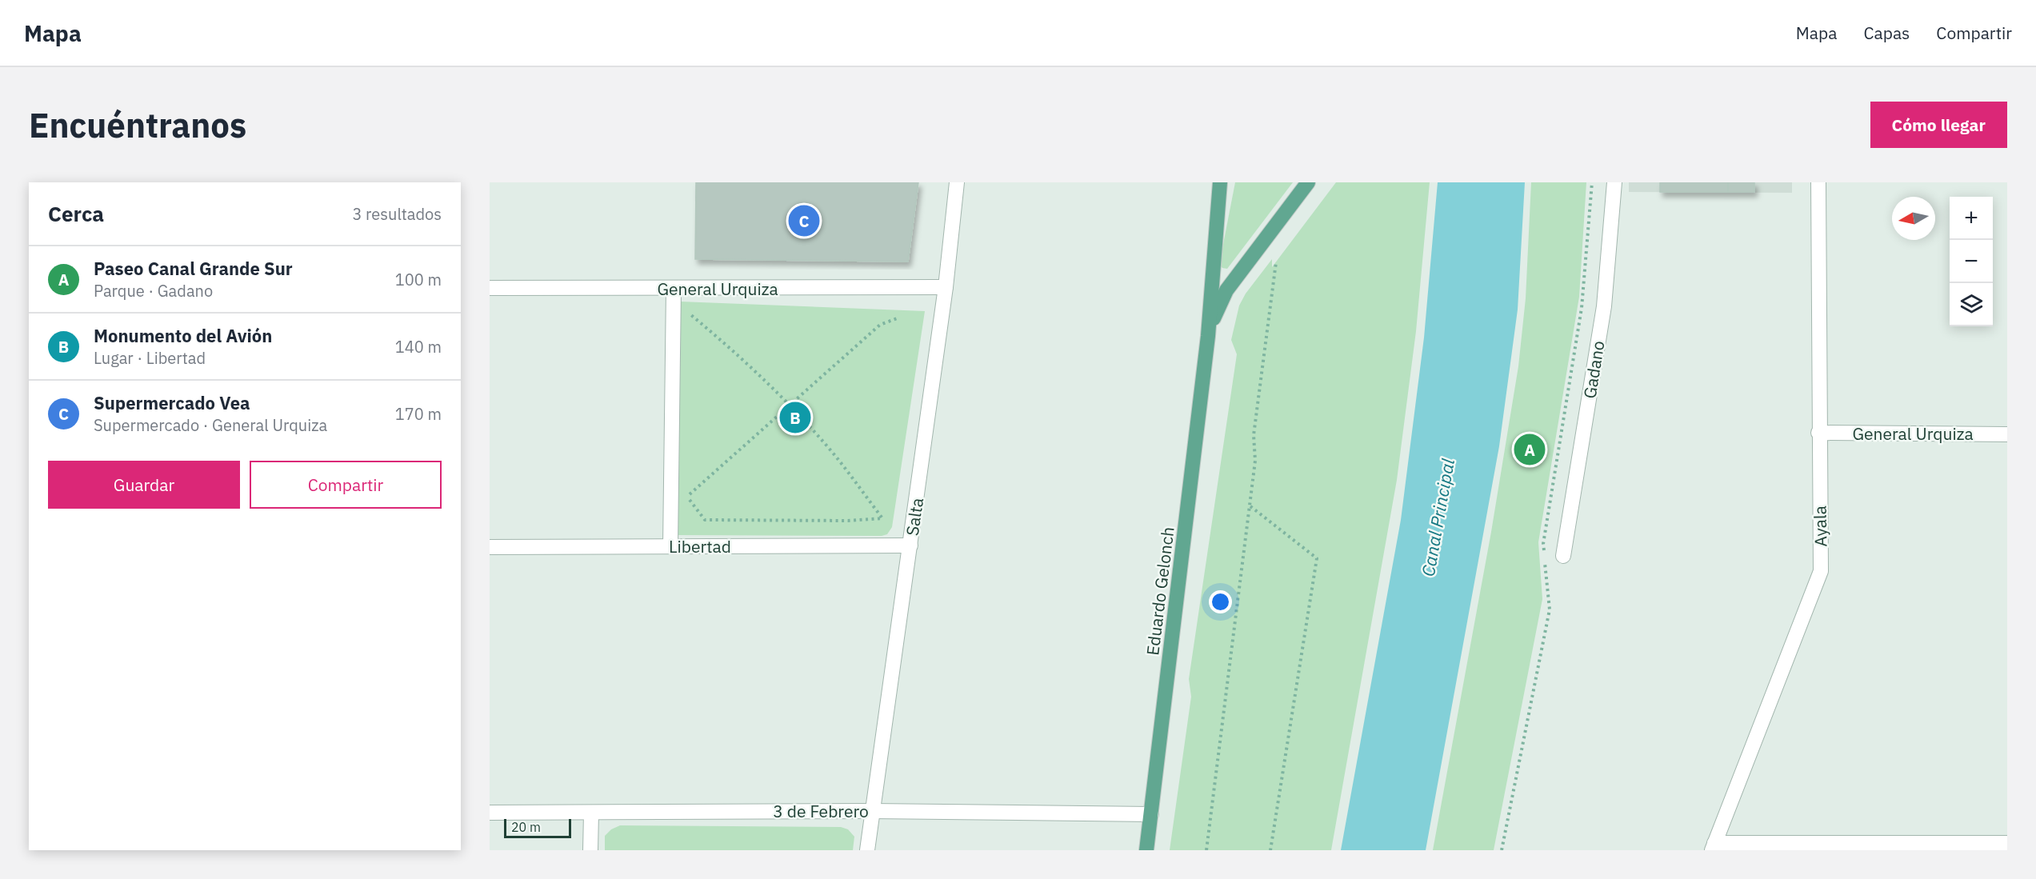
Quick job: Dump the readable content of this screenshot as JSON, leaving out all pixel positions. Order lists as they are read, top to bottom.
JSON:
{
  "streets": {
    "main road": ["Eduardo Gelonch"],
    "street": [
      "General Urquiza",
      "Gadano",
      "Salta",
      "Ayala",
      "Libertad",
      "3 de Febrero"
    ]
  },
  "crossings": [
    ["General Urquiza", "Salta"],
    ["General Urquiza", "Ayala"],
    ["Salta", "Libertad"],
    ["Salta", "3 de Febrero"],
    ["Eduardo Gelonch", "3 de Febrero"]
  ],
  "water": ["Canal Principal"],
  "scale_bar": "20 m",
  "north": "left",
  "page": {
    "header": "Mapa",
    "nav": ["Mapa", "Capas", "Compartir"],
    "buttons": [
      "Cómo llegar",
      ["Guardar", "Compartir"]
    ],
    "title": "Encuéntranos",
    "heading": ["Cerca", "3 resultados"],
    "map_buttons": ["+", "−"],
    "pins": ["C", "B", "A"],
    "list": [
      {
        "mark": "A",
        "name": "Paseo Canal Grande Sur",
        "note": "Parque · Gadano",
        "value": "100 m"
      },
      {
        "mark": "B",
        "name": "Monumento del Avión",
        "note": "Lugar · Libertad",
        "value": "140 m"
      },
      {
        "mark": "C",
        "name": "Supermercado Vea",
        "note": "Supermercado · General Urquiza",
        "value": "170 m"
      }
    ],
    "scale": "20 m"
  }
}
